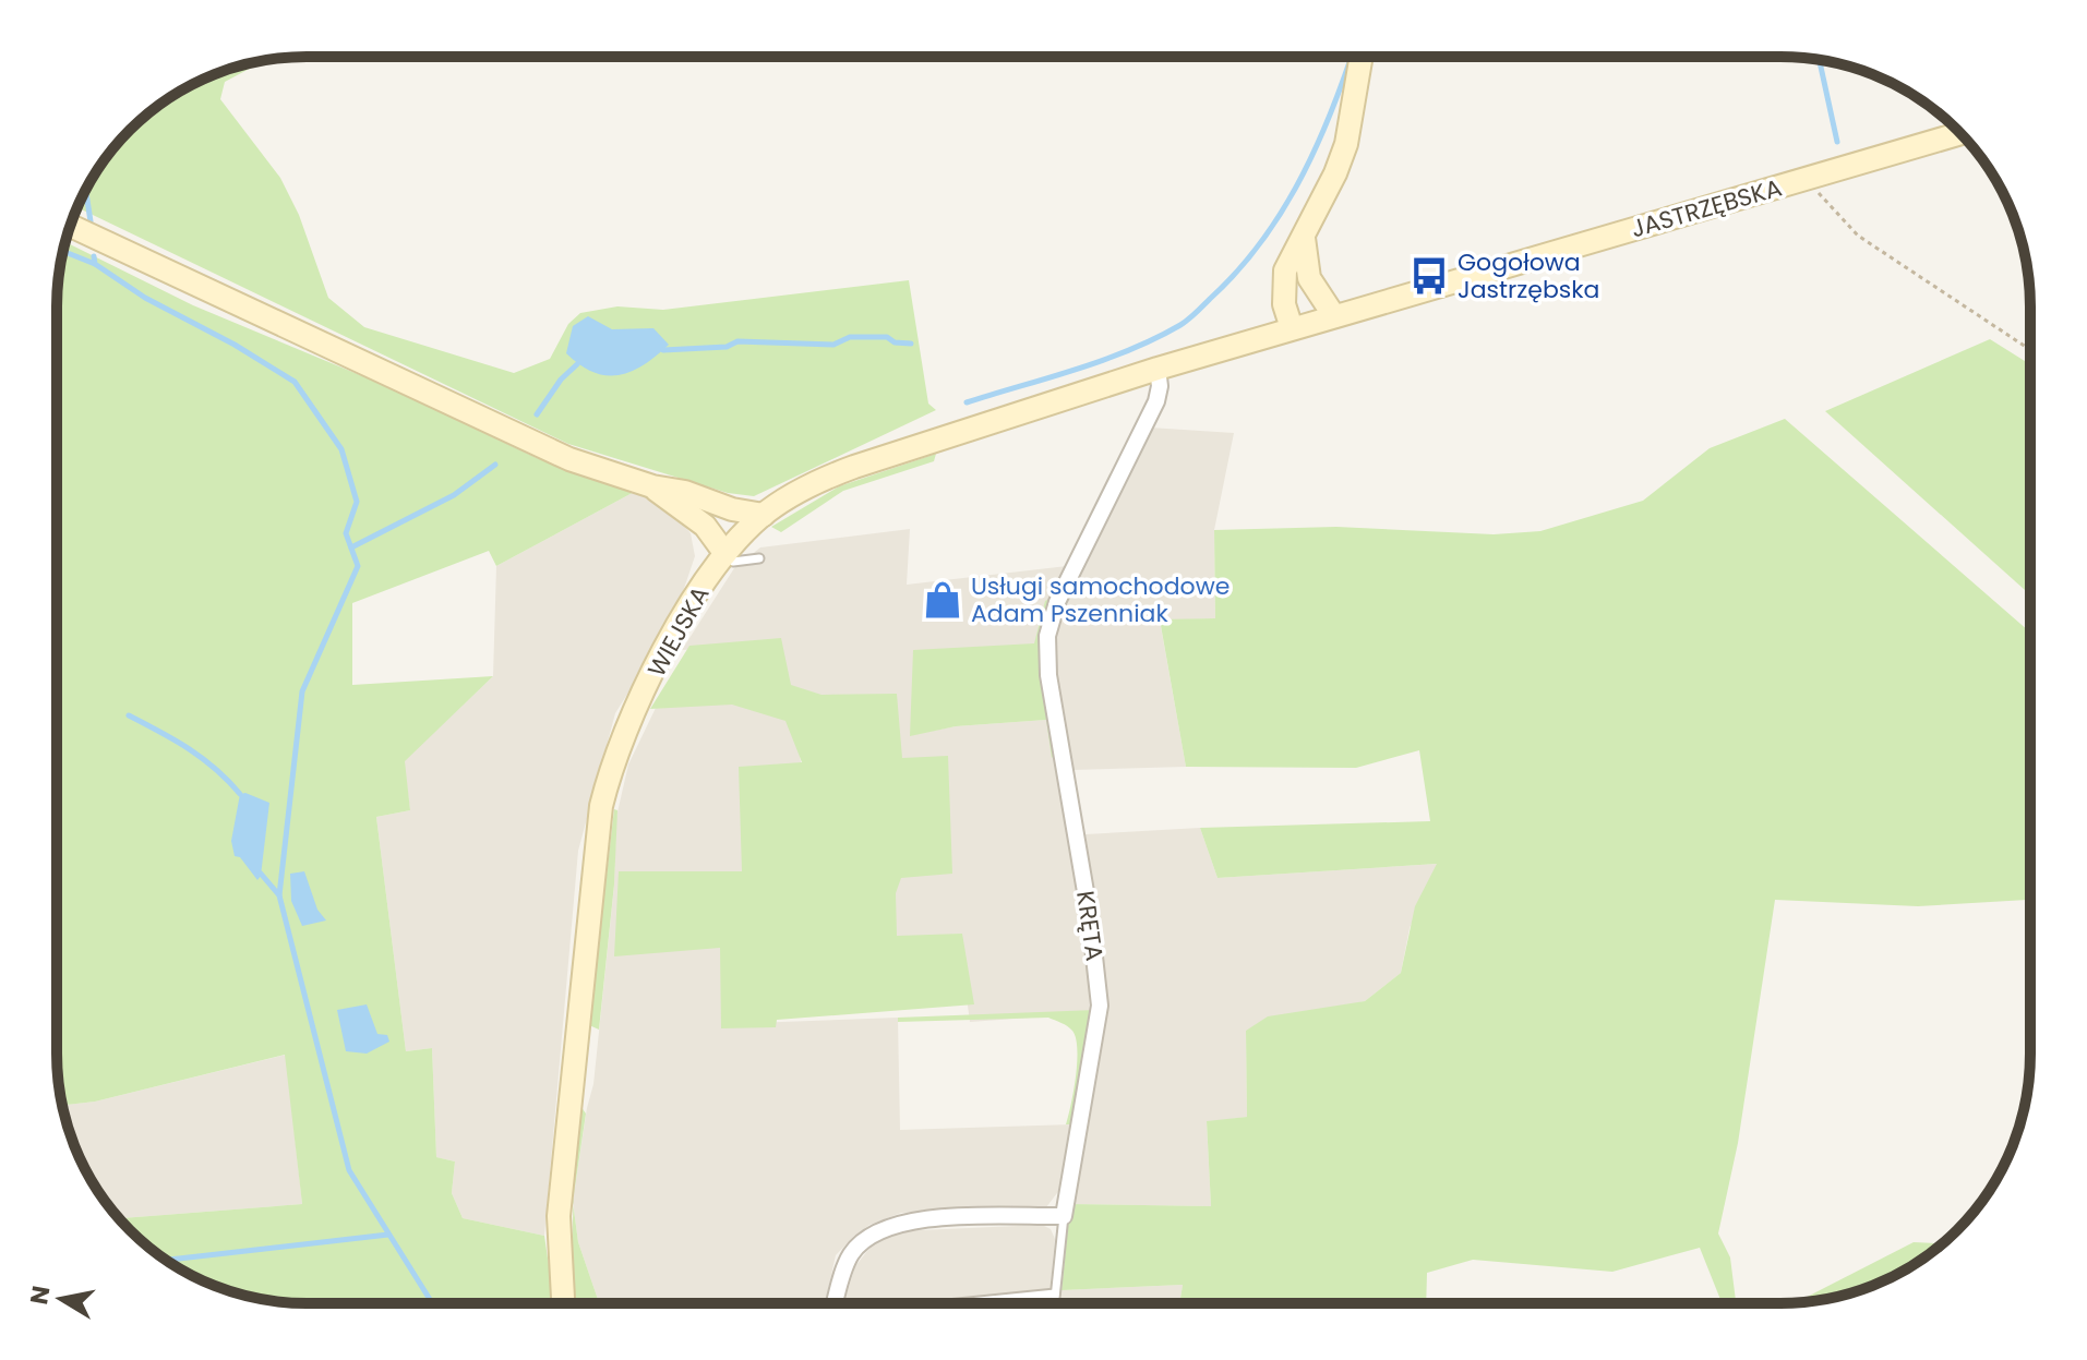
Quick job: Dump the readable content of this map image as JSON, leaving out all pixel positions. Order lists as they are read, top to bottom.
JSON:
{
  "streets": {
    "street": ["JASTRZĘBSKA", "WIEJSKA", "KRĘTA"]
  },
  "crossings": [
    ["JASTRZĘBSKA", "WIEJSKA"],
    ["WIEJSKA", "KRĘTA"]
  ],
  "places": {
    "bus stop": ["Gogołowa Jastrzębska"],
    "shop": ["Usługi samochodowe Adam Pszenniak"]
  },
  "north": "left"
}
